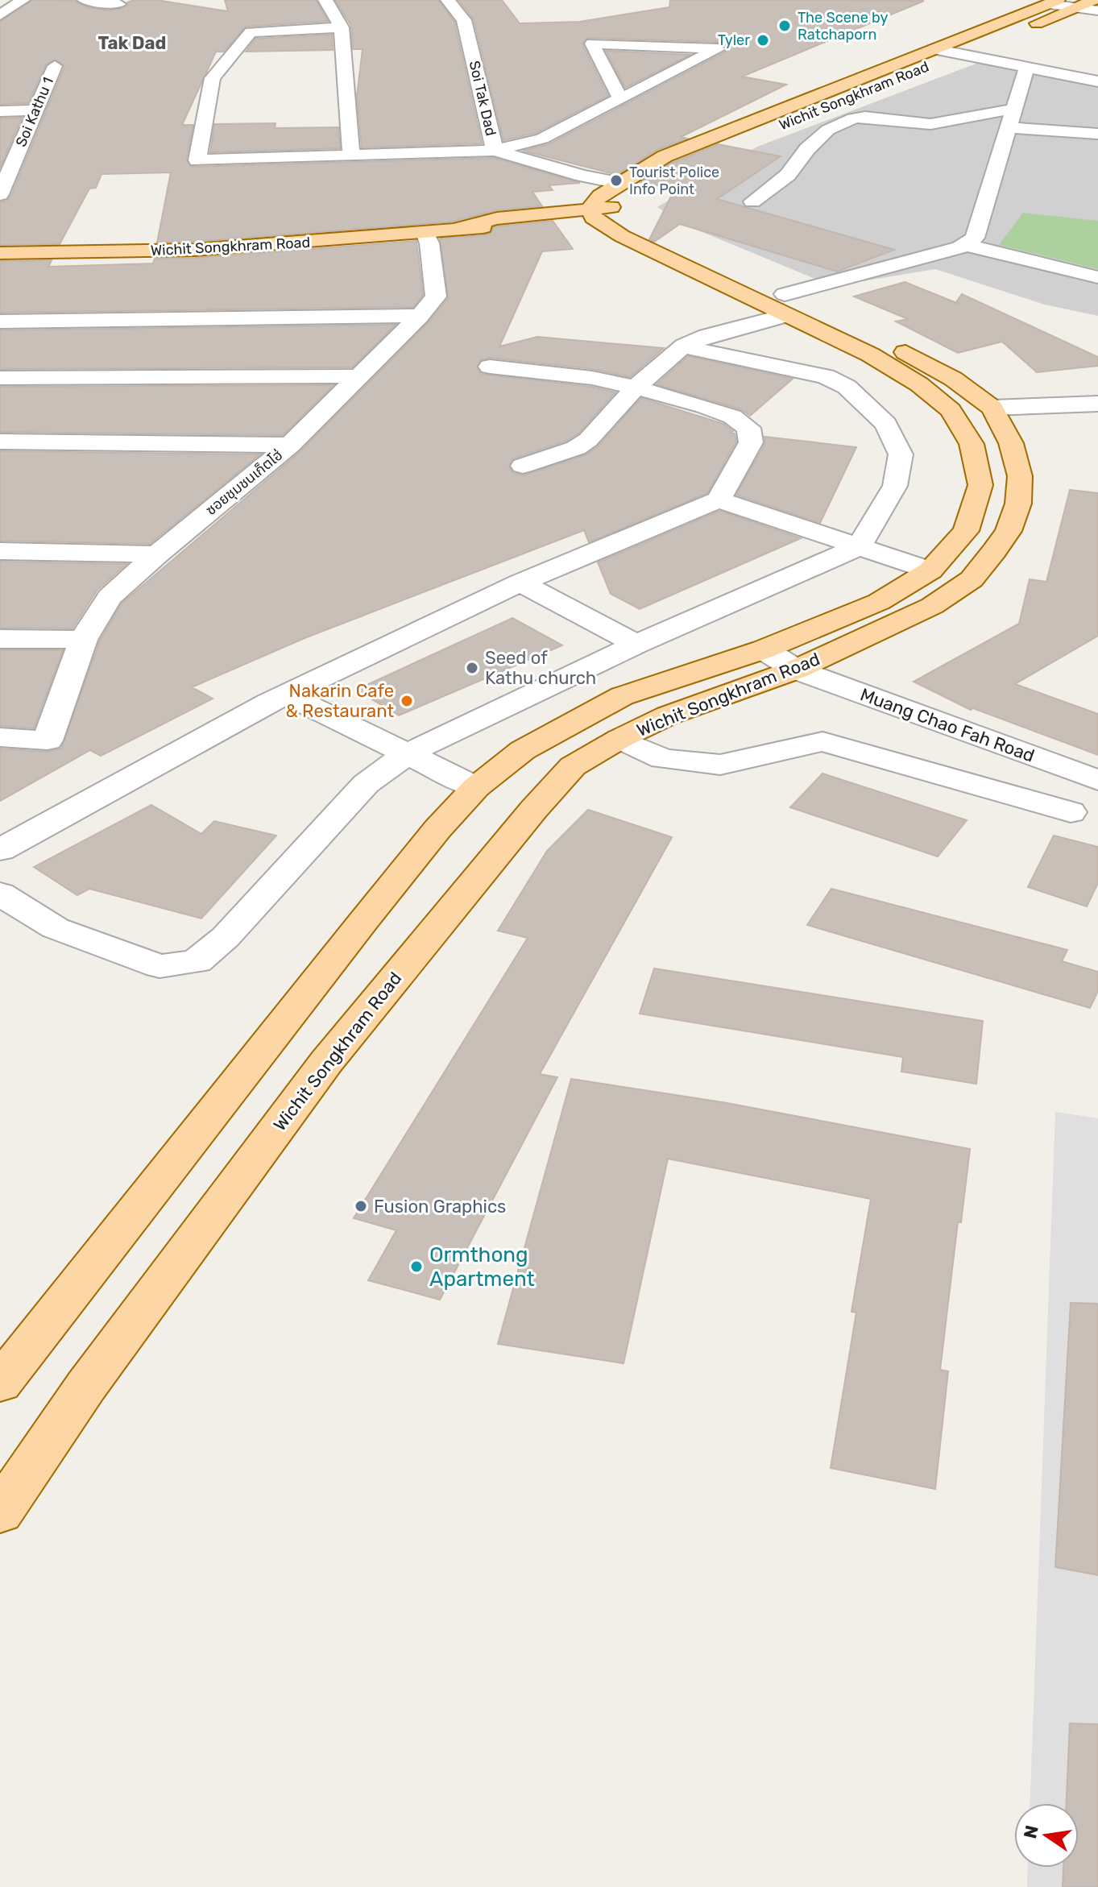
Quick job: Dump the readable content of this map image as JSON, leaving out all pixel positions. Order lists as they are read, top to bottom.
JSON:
{
  "streets": {
    "main road": ["Wichit Songkhram Road"],
    "street": [
      "Soi Tak Dad",
      "Soi Kathu 1",
      "ซอยชุมชนเก็ตโฮ่",
      "Muang Chao Fah Road"
    ]
  },
  "crossings": [
    ["Wichit Songkhram Road", "Soi Tak Dad"],
    ["Wichit Songkhram Road", "ซอยชุมชนเก็ตโฮ่"],
    ["Wichit Songkhram Road", "Muang Chao Fah Road"]
  ],
  "districts": ["Tak Dad"],
  "places": [
    "The Scene by Ratchaporn",
    "Tyler",
    "Tourist Police Info Point",
    "Seed of Kathu church",
    "Nakarin Cafe & Restaurant",
    "Fusion Graphics",
    "Ormthong Apartment"
  ],
  "north": "left"
}
